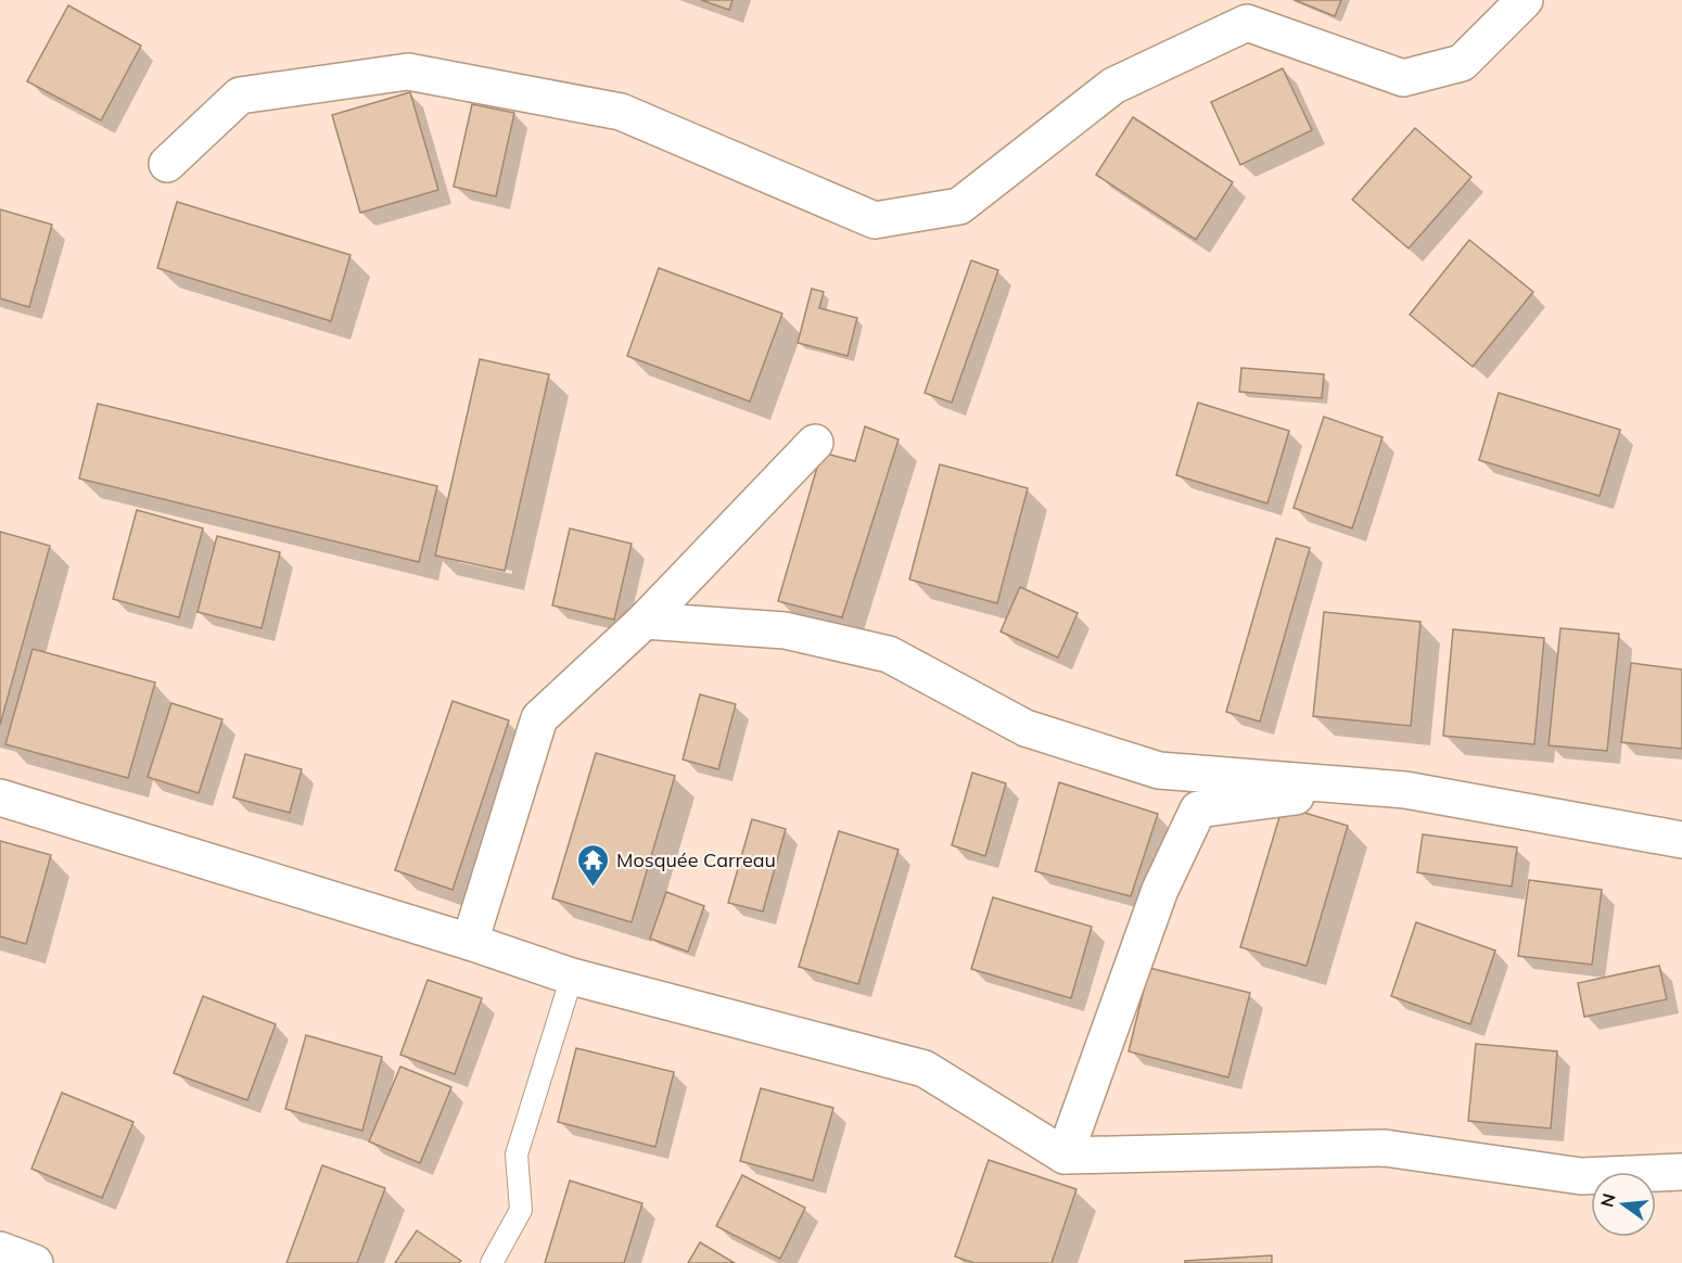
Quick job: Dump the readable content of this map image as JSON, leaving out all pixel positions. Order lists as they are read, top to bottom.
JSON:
{
  "places": {
    "temple": ["Mosquée Carreau"]
  },
  "north": "left"
}
